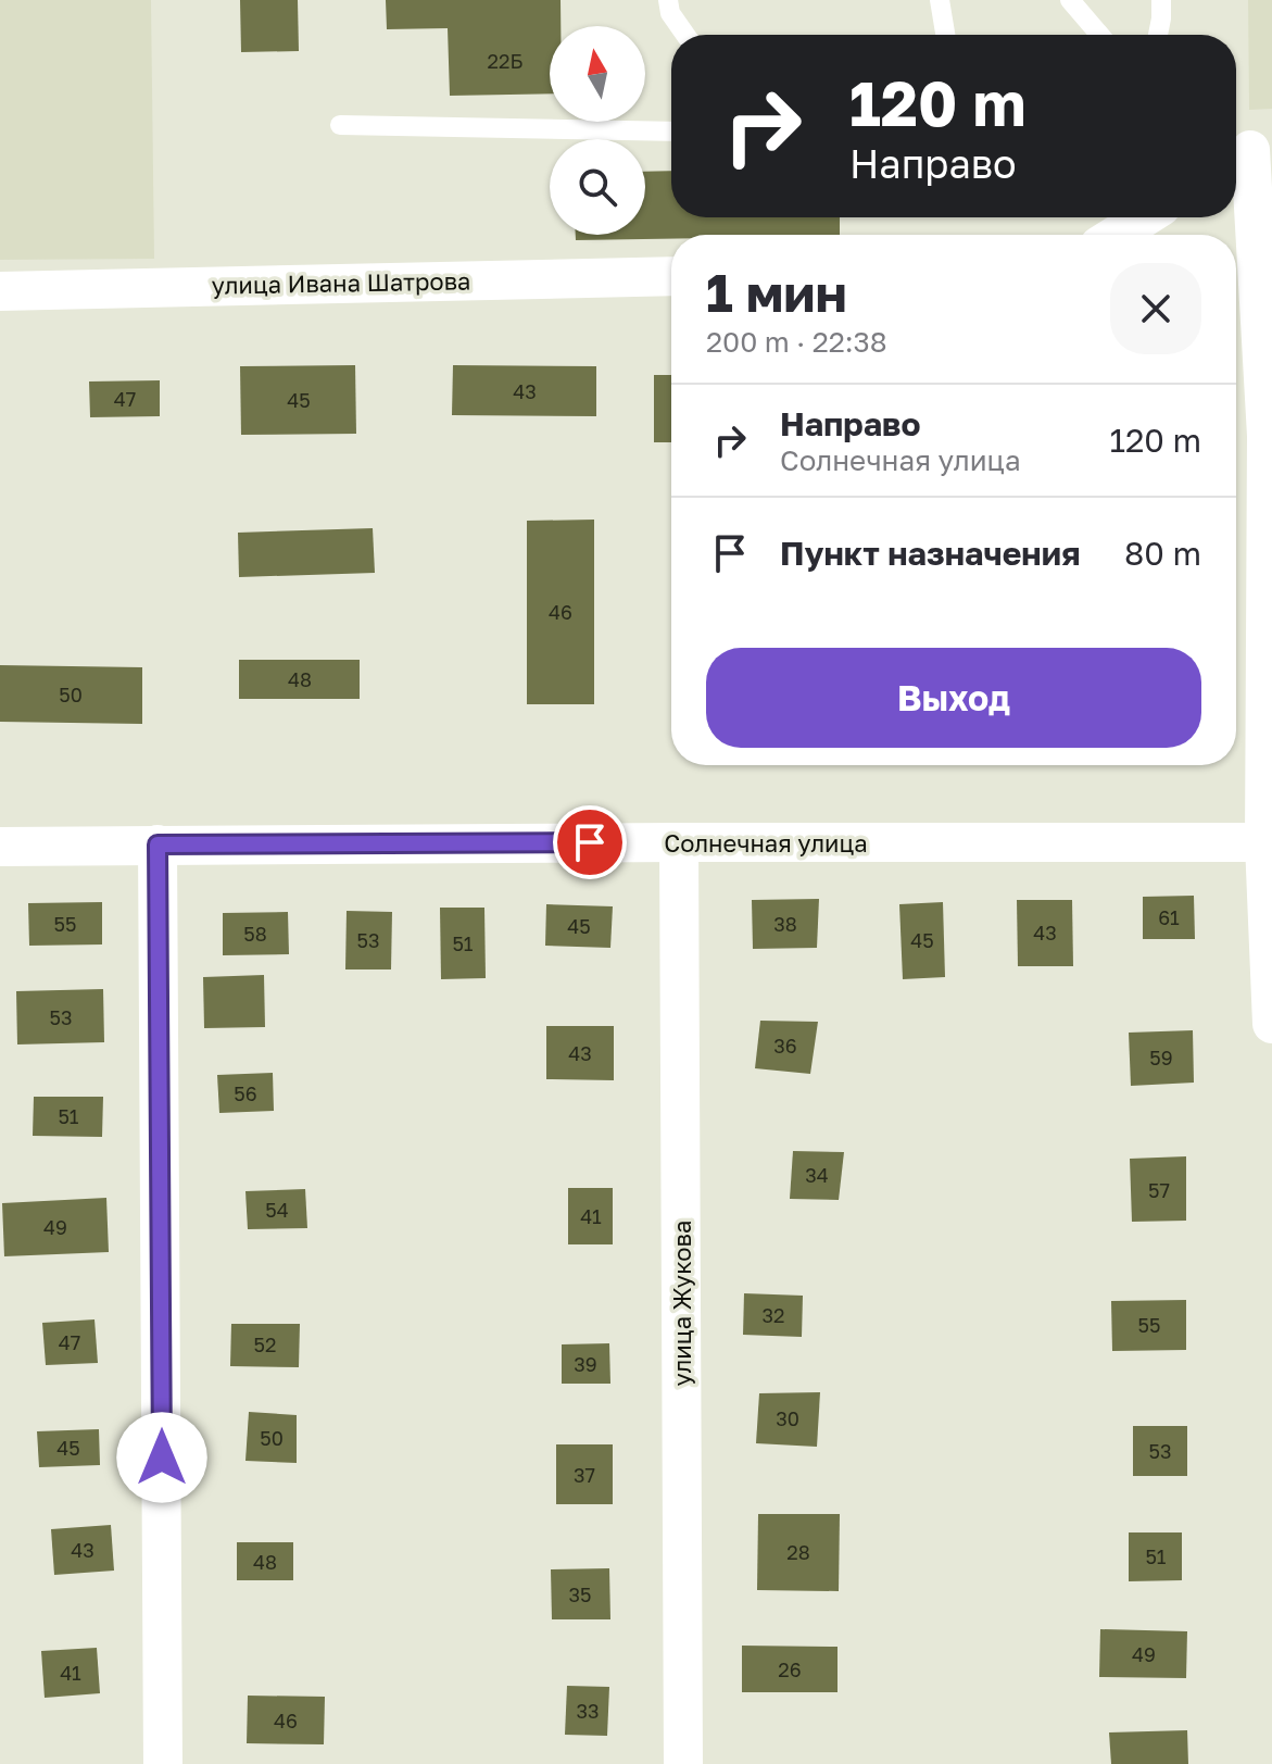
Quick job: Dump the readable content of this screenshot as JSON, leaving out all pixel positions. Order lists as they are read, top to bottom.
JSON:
{
  "streets": {
    "street": ["улица Ивана Шатрова", "Солнечная улица", "улица Жукова"]
  },
  "crossings": [
    ["Солнечная улица", "улица Жукова"]
  ],
  "house_numbers": [
    "22Б",
    "43",
    "47",
    "45",
    "46",
    "48",
    "50",
    "61",
    "55",
    "38",
    "45",
    "43",
    "58",
    "53",
    "45",
    "51",
    "53",
    "36",
    "43",
    "59",
    "56",
    "51",
    "34",
    "57",
    "54",
    "41",
    "49",
    "32",
    "55",
    "47",
    "52",
    "39",
    "30",
    "50",
    "45",
    "53",
    "37",
    "43",
    "28",
    "51",
    "48",
    "35",
    "49",
    "26",
    "41",
    "33",
    "46"
  ],
  "north": "top",
  "page": {
    "turn": ["120 m", "Направо"],
    "heading": ["1 мин", "200 m · 22:38"],
    "list": [
      {
        "name": "Направо",
        "note": "Солнечная улица",
        "value": "120 m"
      },
      {
        "name": "Пункт назначения",
        "value": "80 m"
      }
    ],
    "buttons": "Выход"
  }
}
